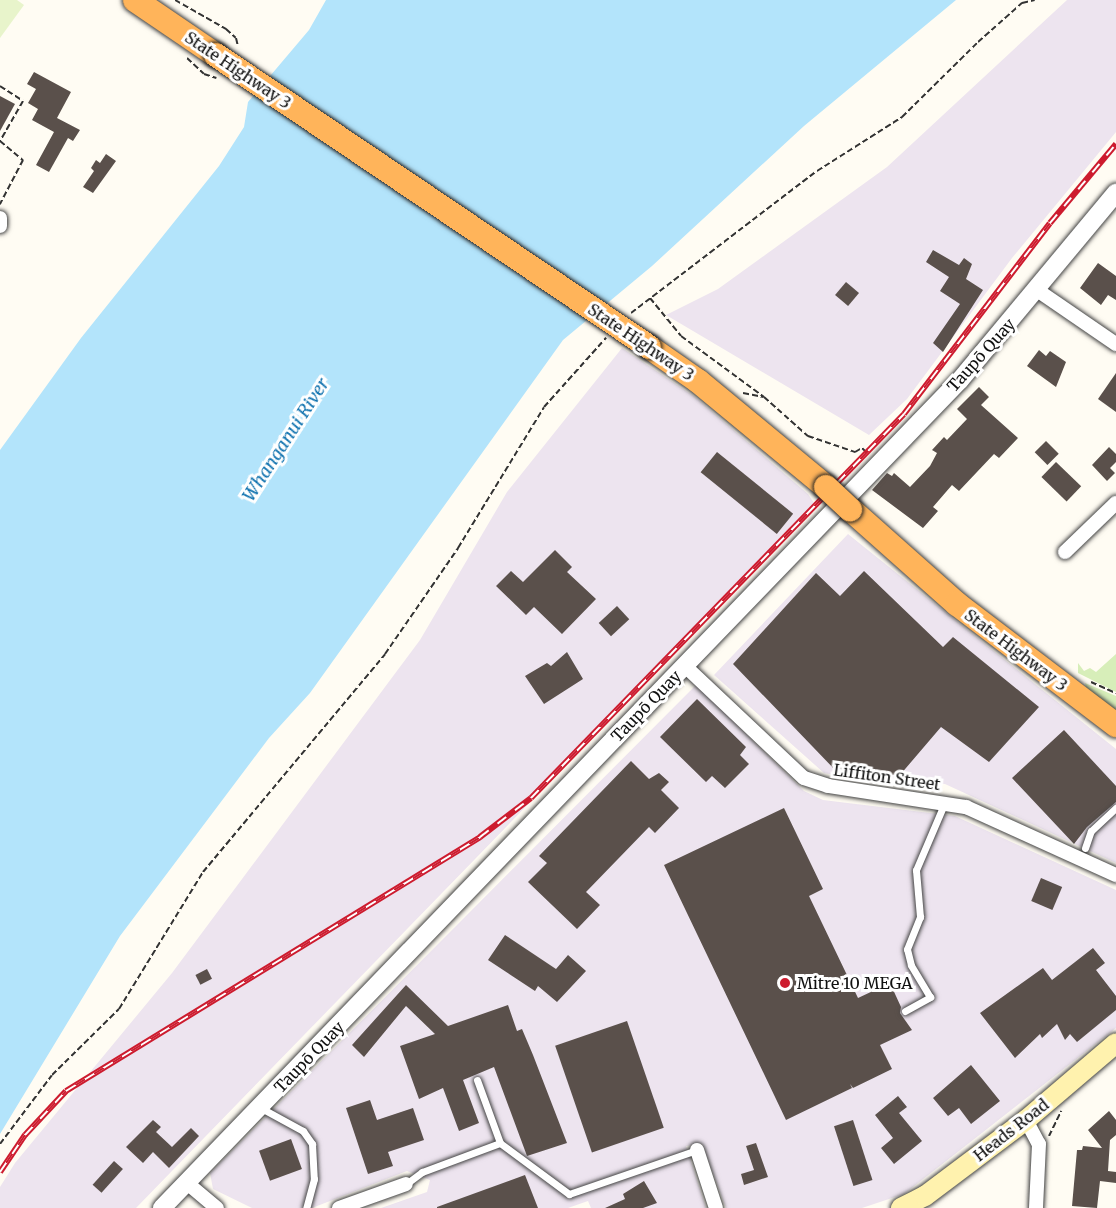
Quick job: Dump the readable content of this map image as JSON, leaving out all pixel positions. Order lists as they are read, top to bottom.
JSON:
{
  "streets": {
    "highway": ["State Highway 3"],
    "main road": ["Heads Road"],
    "street": ["Taupō Quay", "Liffiton Street"]
  },
  "crossings": [
    ["Taupō Quay", "Liffiton Street"]
  ],
  "water": ["Whanganui River"],
  "places": ["Mitre 10 MEGA"]
}
